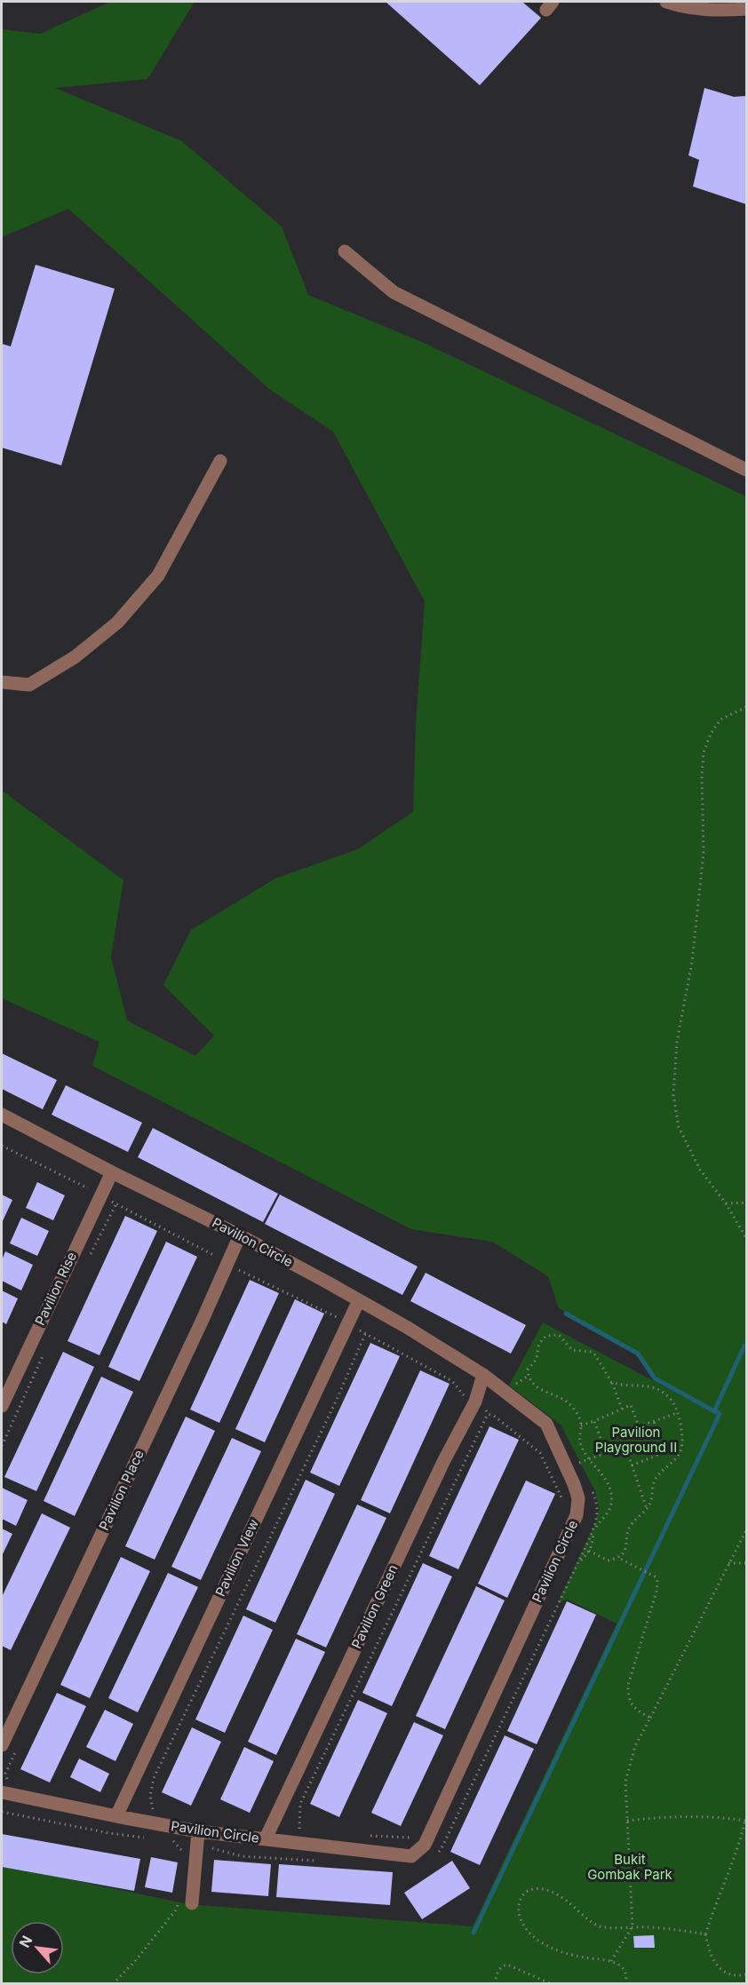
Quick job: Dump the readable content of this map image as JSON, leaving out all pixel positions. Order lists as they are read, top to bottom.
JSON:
{
  "streets": {
    "street": [
      "Pavilion Circle",
      "Pavilion Rise",
      "Pavilion Place",
      "Pavilion View",
      "Pavilion Green"
    ]
  },
  "crossings": [
    ["Pavilion Circle", "Pavilion Rise"],
    ["Pavilion Circle", "Pavilion Place"],
    ["Pavilion Circle", "Pavilion View"],
    ["Pavilion Circle", "Pavilion Green"]
  ],
  "parks": ["Pavilion Playground II", "Bukit Gombak Park"],
  "north": "top left"
}
